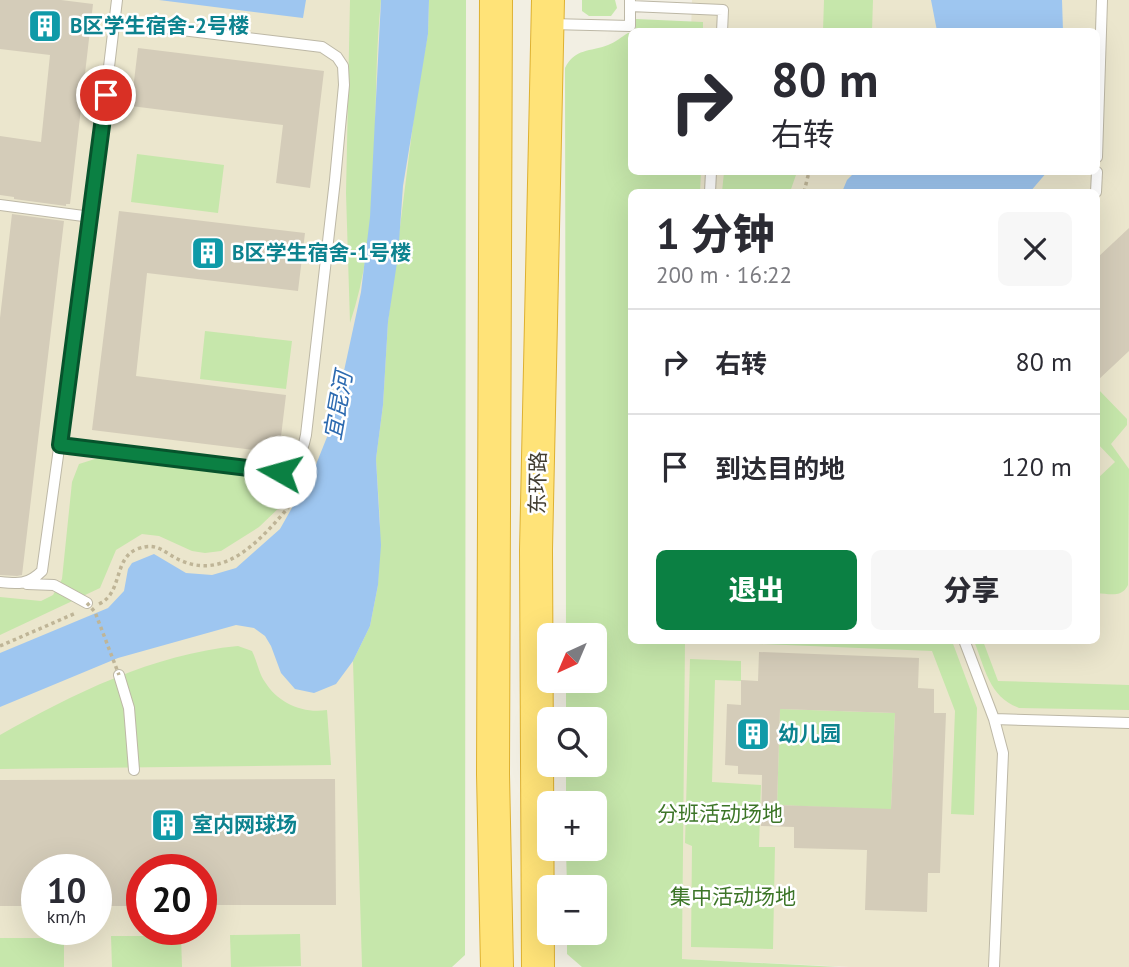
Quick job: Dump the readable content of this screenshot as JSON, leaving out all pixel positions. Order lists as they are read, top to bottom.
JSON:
{
  "streets": {
    "highway": ["东环路"]
  },
  "water": ["宜昆河"],
  "parks": ["分班活动场地", "集中活动场地"],
  "places": {
    "building": [
      "B区学生宿舍-2号楼",
      "B区学生宿舍-1号楼",
      "幼儿园",
      "室内网球场"
    ]
  },
  "north": "bottom left",
  "page": {
    "turn": ["80 m", "右转"],
    "heading": ["1 分钟", "200 m · 16:22"],
    "list": [
      {
        "name": "右转",
        "value": "80 m"
      },
      {
        "name": "到达目的地",
        "value": "120 m"
      }
    ],
    "buttons": ["退出", "分享"],
    "map_buttons": ["+", "−"],
    "speed": "10 km/h",
    "limit": "20"
  }
}
